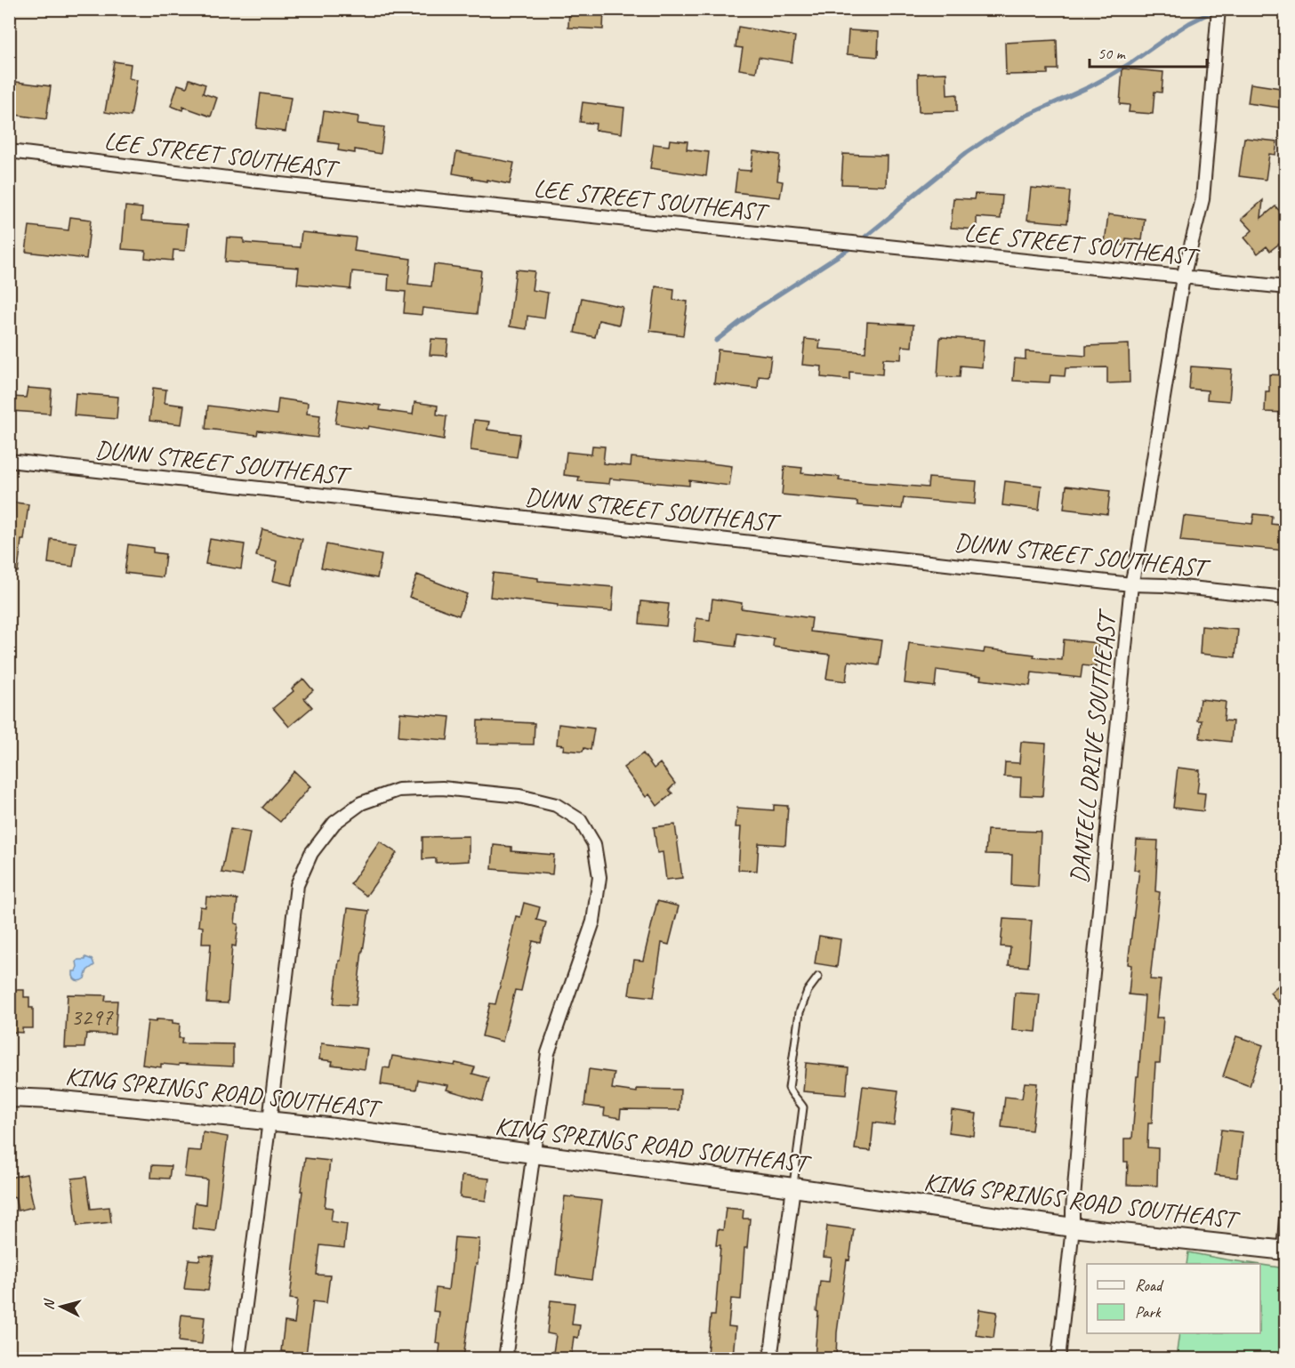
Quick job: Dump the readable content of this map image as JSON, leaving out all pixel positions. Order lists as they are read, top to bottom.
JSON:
{
  "streets": {
    "street": [
      "LEE STREET SOUTHEAST",
      "DUNN STREET SOUTHEAST",
      "DANIELL DRIVE SOUTHEAST",
      "KING SPRINGS ROAD SOUTHEAST"
    ]
  },
  "crossings": [
    ["LEE STREET SOUTHEAST", "DANIELL DRIVE SOUTHEAST"],
    ["DUNN STREET SOUTHEAST", "DANIELL DRIVE SOUTHEAST"],
    ["DANIELL DRIVE SOUTHEAST", "KING SPRINGS ROAD SOUTHEAST"]
  ],
  "house_numbers": ["3297"],
  "legend": ["Road", "Park"],
  "scale_bar": "50 m",
  "north": "left"
}
